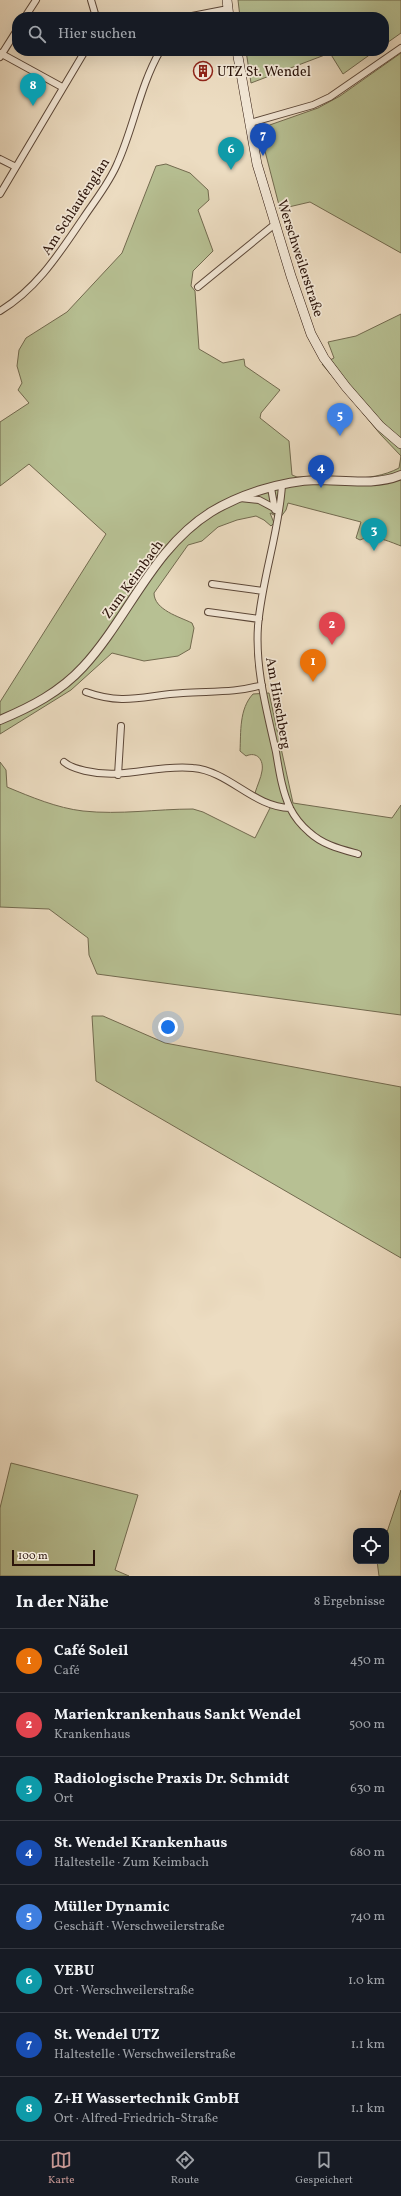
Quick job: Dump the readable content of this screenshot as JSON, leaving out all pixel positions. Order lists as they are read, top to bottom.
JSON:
{
  "streets": {
    "main road": ["Werschweilerstraße"],
    "street": ["Am Schlaufenglan", "Zum Keimbach", "Am Hirschberg"]
  },
  "crossings": [
    ["Zum Keimbach", "Am Hirschberg"]
  ],
  "places": {
    "building": ["UTZ St. Wendel"]
  },
  "scale_bar": "100 m",
  "page": {
    "search": "Hier suchen",
    "pins": [
      "8",
      "7",
      "6",
      "5",
      "4",
      "3",
      "2",
      "1"
    ],
    "scale": "100 m",
    "heading": ["In der Nähe", "8 Ergebnisse"],
    "list": [
      {
        "mark": "1",
        "name": "Café Soleil",
        "note": "Café",
        "value": "450 m"
      },
      {
        "mark": "2",
        "name": "Marienkrankenhaus Sankt Wendel",
        "note": "Krankenhaus",
        "value": "500 m"
      },
      {
        "mark": "3",
        "name": "Radiologische Praxis Dr. Schmidt",
        "note": "Ort",
        "value": "630 m"
      },
      {
        "mark": "4",
        "name": "St. Wendel Krankenhaus",
        "note": "Haltestelle · Zum Keimbach",
        "value": "680 m"
      },
      {
        "mark": "5",
        "name": "Müller Dynamic",
        "note": "Geschäft · Werschweilerstraße",
        "value": "740 m"
      },
      {
        "mark": "6",
        "name": "VEBU",
        "note": "Ort · Werschweilerstraße",
        "value": "1.0 km"
      },
      {
        "mark": "7",
        "name": "St. Wendel UTZ",
        "note": "Haltestelle · Werschweilerstraße",
        "value": "1.1 km"
      },
      {
        "mark": "8",
        "name": "Z+H Wassertechnik GmbH",
        "note": "Ort · Alfred-Friedrich-Straße",
        "value": "1.1 km"
      }
    ],
    "nav": ["Karte", "Route", "Gespeichert"]
  }
}
